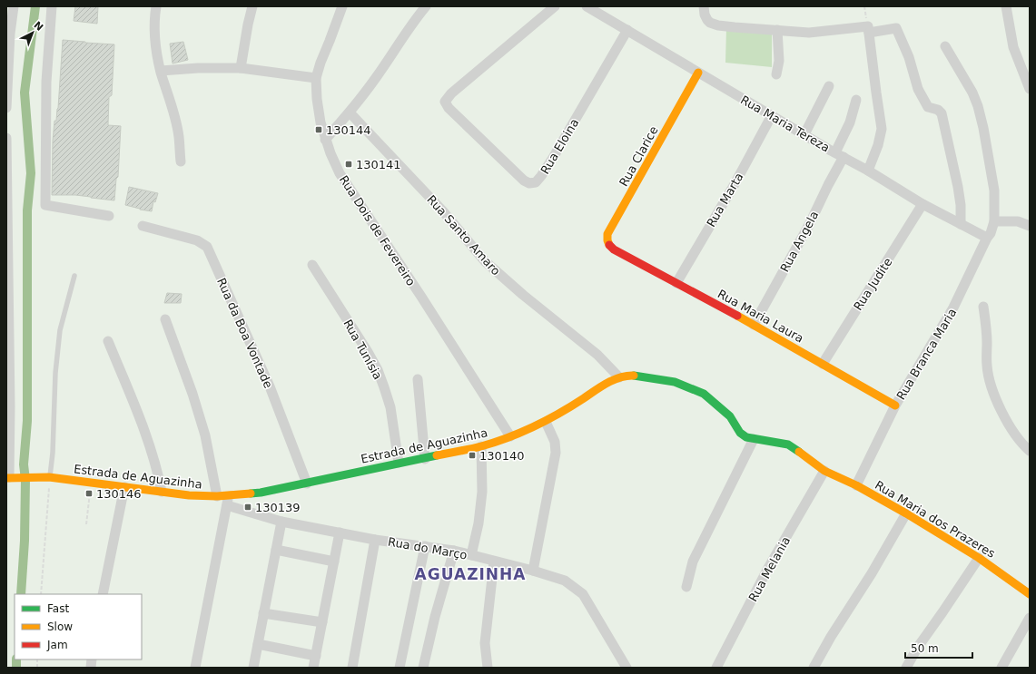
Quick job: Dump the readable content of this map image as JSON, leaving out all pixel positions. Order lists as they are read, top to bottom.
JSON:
{
  "streets": {
    "street": [
      "Rua Maria Tereza",
      "Rua Eloina",
      "Rua Clarice",
      "Rua Marta",
      "Rua Dois de Fevereiro",
      "Rua Santo Amaro",
      "Rua Angela",
      "Rua Judite",
      "Rua Maria Laura",
      "Rua da Boa Vontade",
      "Rua Tunísia",
      "Rua Branca Maria",
      "Estrada de Aguazinha",
      "Rua Maria dos Prazeres",
      "Rua do Março",
      "Rua Melania"
    ]
  },
  "crossings": [
    ["Rua Maria Tereza", "Rua Eloina"],
    ["Rua Maria Tereza", "Rua Clarice"],
    ["Rua Maria Tereza", "Rua Marta"],
    ["Rua Maria Tereza", "Rua Angela"],
    ["Rua Maria Tereza", "Rua Judite"],
    ["Rua Maria Tereza", "Rua Branca Maria"],
    ["Rua Clarice", "Rua Maria Laura"],
    ["Rua Marta", "Rua Maria Laura"],
    ["Rua Dois de Fevereiro", "Estrada de Aguazinha"],
    ["Rua Santo Amaro", "Estrada de Aguazinha"],
    ["Rua Angela", "Rua Maria Laura"],
    ["Rua Judite", "Rua Maria Laura"],
    ["Rua Maria Laura", "Rua Branca Maria"],
    ["Rua da Boa Vontade", "Estrada de Aguazinha"],
    ["Rua Tunísia", "Estrada de Aguazinha"],
    ["Rua Branca Maria", "Rua Maria dos Prazeres"],
    ["Estrada de Aguazinha", "Rua Maria dos Prazeres"],
    ["Estrada de Aguazinha", "Rua do Março"],
    ["Estrada de Aguazinha", "Rua Melania"],
    ["Rua Maria dos Prazeres", "Rua Melania"]
  ],
  "districts": ["AGUAZINHA"],
  "places": {
    "transit": [
      "130144",
      "130141",
      "130140",
      "130146",
      "130139"
    ]
  },
  "legend": ["Fast", "Slow", "Jam"],
  "scale_bar": "50 m",
  "north": "top right"
}
